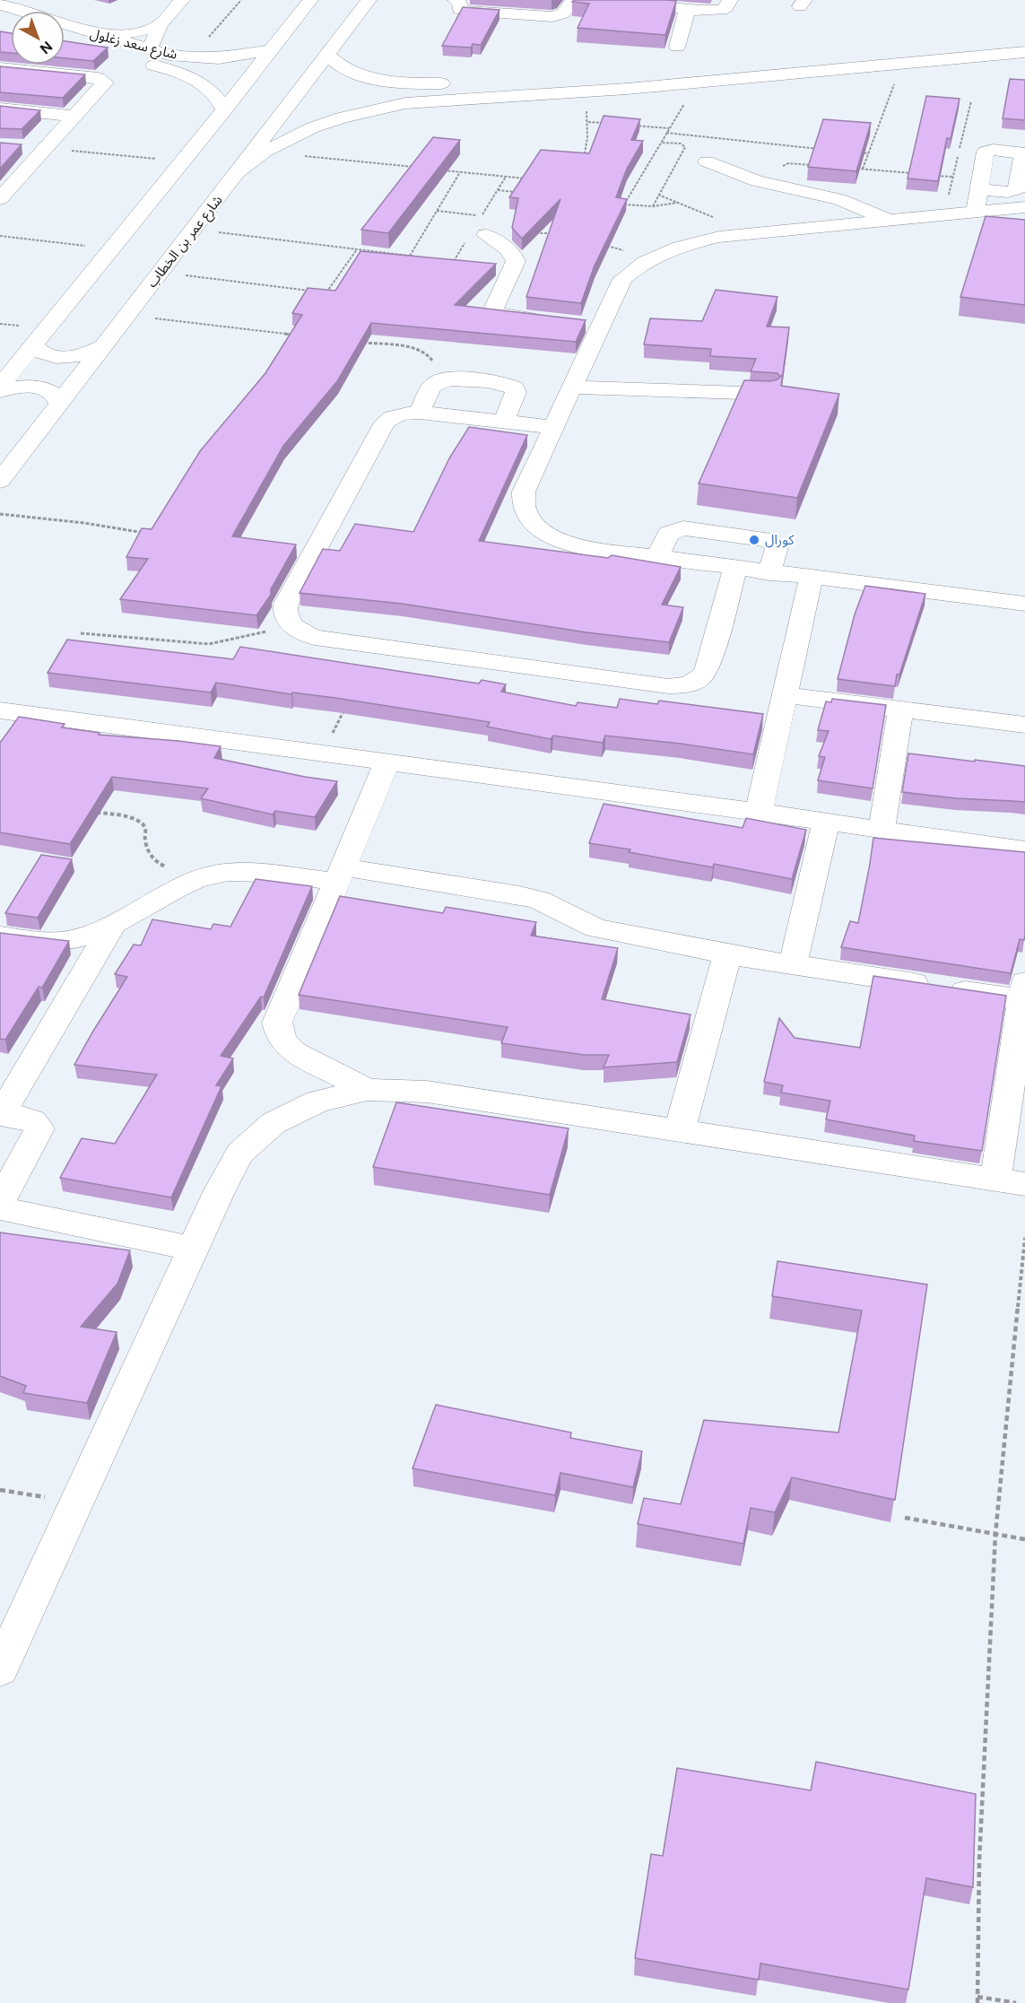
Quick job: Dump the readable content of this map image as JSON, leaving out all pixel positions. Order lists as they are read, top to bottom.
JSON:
{
  "streets": {
    "street": ["شارع سعد زغلول", "شارع عمر بن الخطاب"]
  },
  "places": ["كورال"],
  "north": "bottom right"
}
